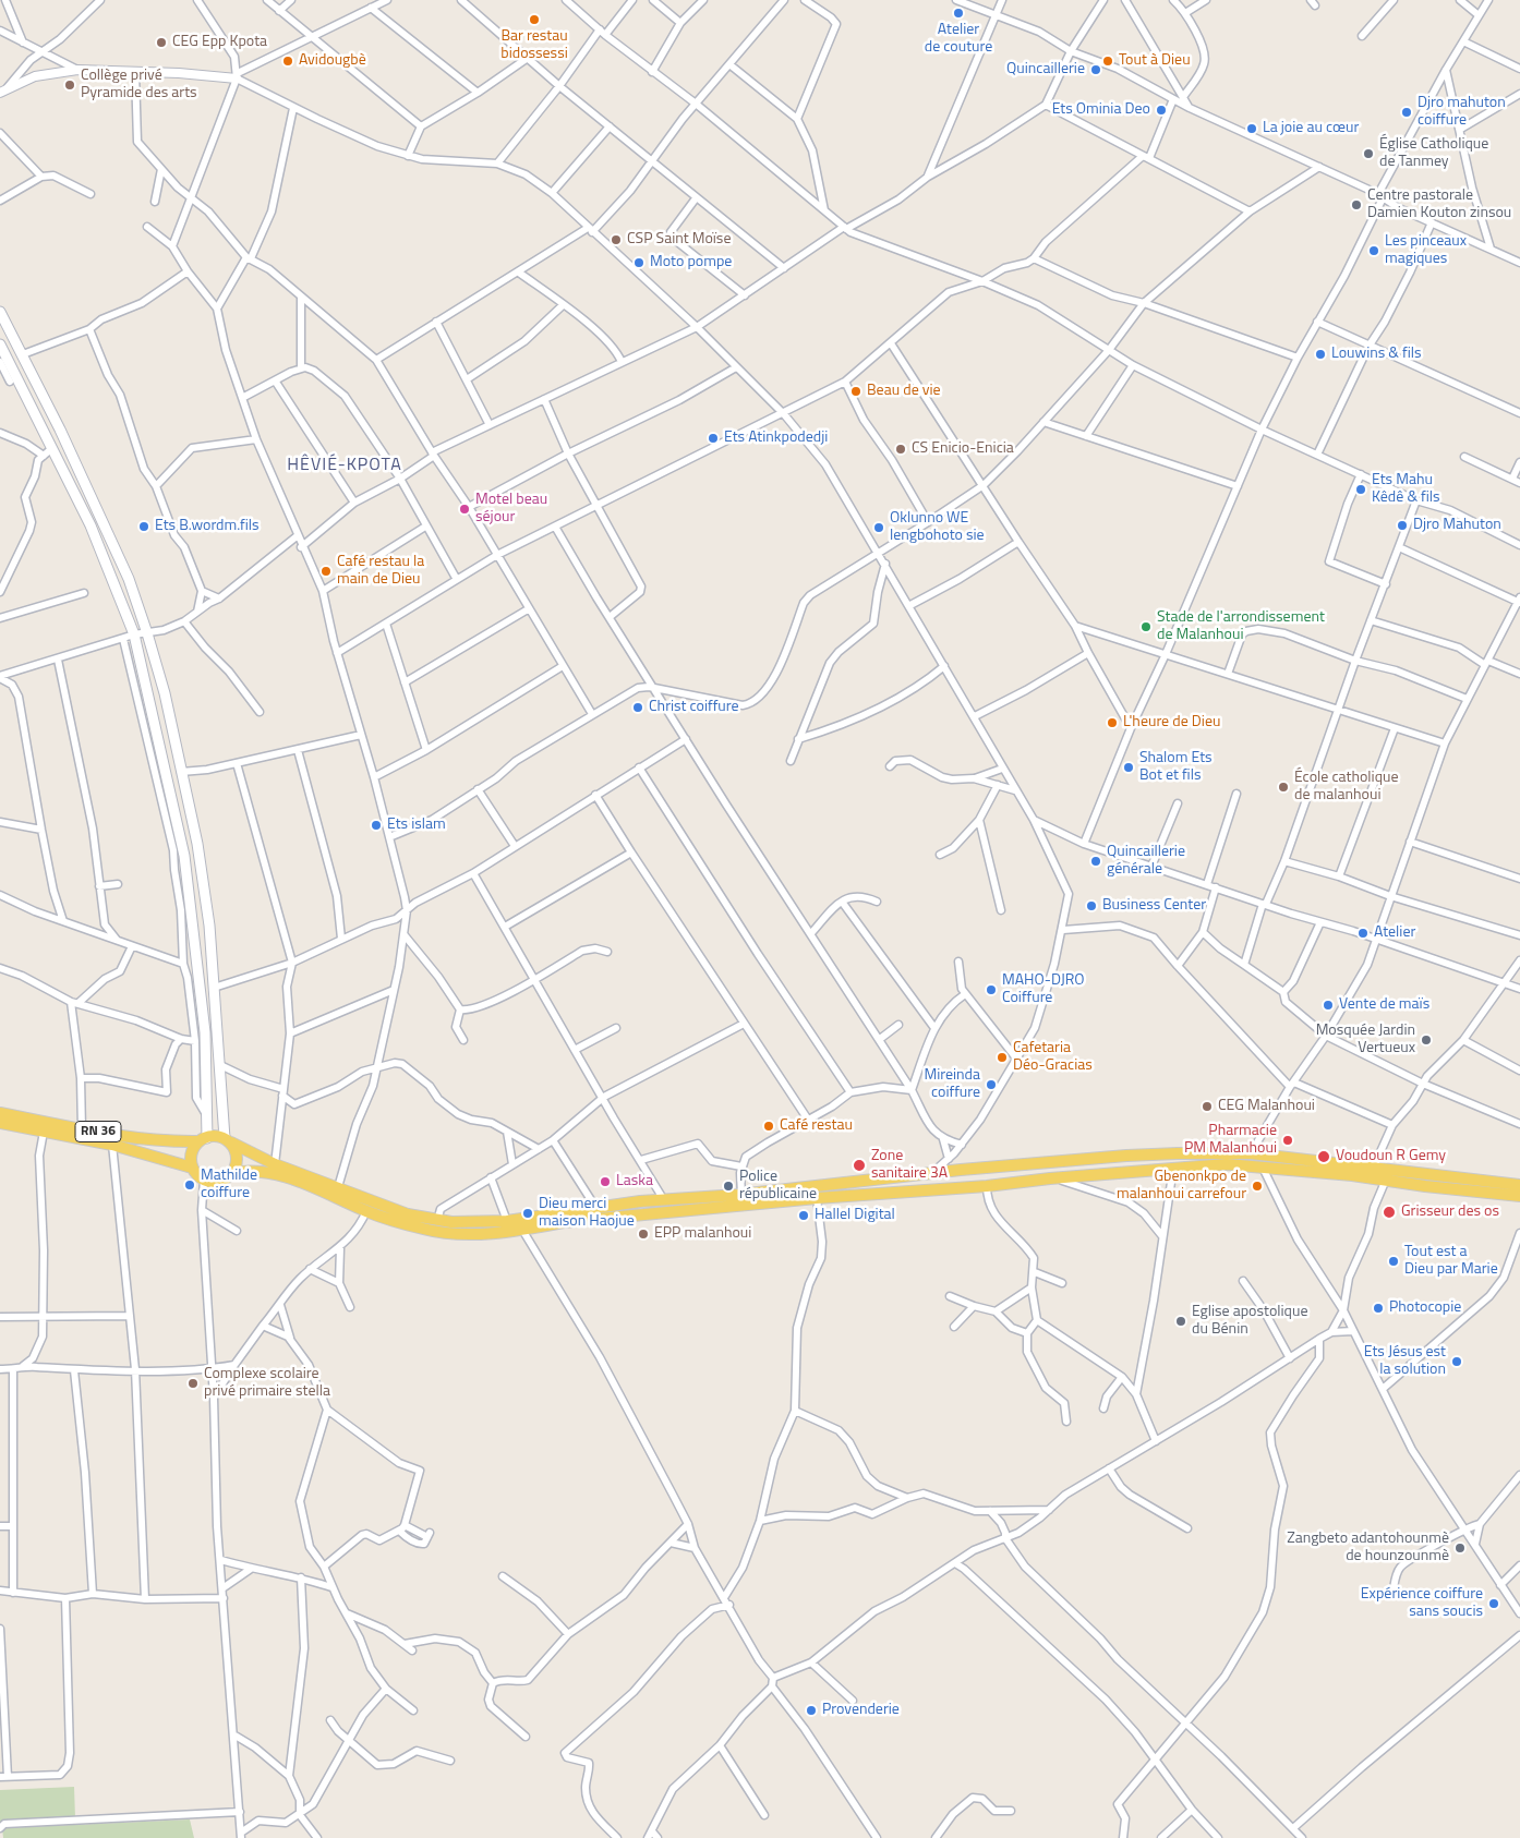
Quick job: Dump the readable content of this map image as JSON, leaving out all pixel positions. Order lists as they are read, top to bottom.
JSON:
{
  "streets": {
    "main road": ["RN 36"]
  },
  "districts": ["HÊVIÉ-KPOTA"],
  "places": [
    "Atelier de couture",
    "Bar restau bidossessi",
    "CEG Epp Kpota",
    "Avidougbè",
    "Tout à Dieu",
    "Quincaillerie",
    "Collège privé Pyramide des arts",
    "Ets Ominia Deo",
    "Djro mahuton coiffure",
    "La joie au cœur",
    "Église Catholique de Tanmey",
    "Centre pastorale Damien Kouton zinsou",
    "CSP Saint Moïse",
    "Les pinceaux magiques",
    "Moto pompe",
    "Louwins & fils",
    "Beau de vie",
    "Ets Atinkpodedji",
    "CS Enicio-Enicia",
    "Ets Mahu Kêdê & fils",
    "Motel beau séjour",
    "Djro Mahuton",
    "Ets B.wordm.fils",
    "Oklunno WE lengbohoto sie",
    "Café restau la main de Dieu",
    "Stade de l'arrondissement de Malanhoui",
    "Christ coiffure",
    "L'heure de Dieu",
    "Shalom Ets Bot et fils",
    "École catholique de malanhoui",
    "Ets islam",
    "Quincaillerie générale",
    "Business Center",
    "Atelier",
    "MAHO-DJRO Coiffure",
    "Vente de maïs",
    "Mosquée Jardin Vertueux",
    "Cafetaria Déo-Gracias",
    "Mireinda coiffure",
    "CEG Malanhoui",
    "Café restau",
    "Pharmacie PM Malanhoui",
    "Voudoun R Gemy",
    "Zone sanitaire 3A",
    "Laska",
    "Mathilde coiffure",
    "Police républicaine",
    "Gbenonkpo de malanhoui carrefour",
    "Grisseur des os",
    "Dieu merci maison Haojue",
    "Hallel Digital",
    "EPP malanhoui",
    "Tout est a Dieu par Marie",
    "Photocopie",
    "Eglise apostolique du Bénin",
    "Ets Jésus est la solution",
    "Complexe scolaire privé primaire stella",
    "Zangbeto adantohounmè de hounzounmè",
    "Expérience coiffure sans soucis",
    "Provenderie"
  ]
}
